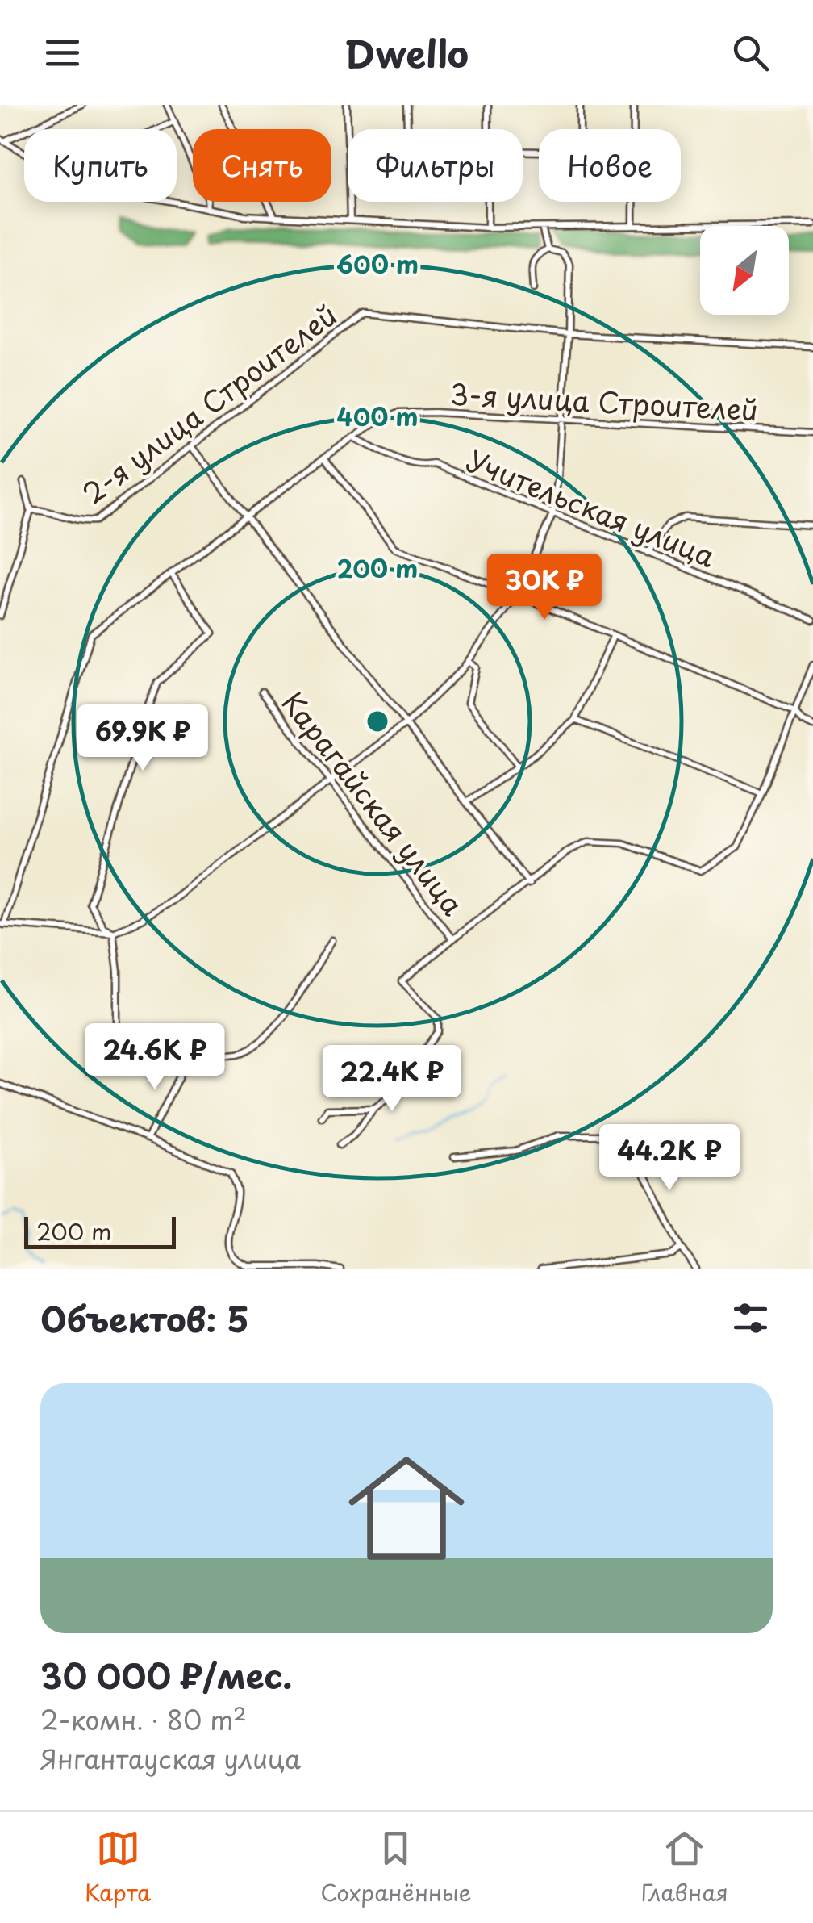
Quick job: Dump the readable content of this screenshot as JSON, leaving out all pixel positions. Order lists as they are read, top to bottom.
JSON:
{
  "streets": {
    "street": [
      "3-я улица Строителей",
      "2-я улица Строителей",
      "Учительская улица",
      "Карагайская улица"
    ]
  },
  "crossings": [
    ["3-я улица Строителей", "Учительская улица"]
  ],
  "scale_bar": "200 m",
  "north": "bottom left",
  "page": {
    "header": "Dwello",
    "chip": [
      "Купить",
      "Снять",
      "Фильтры",
      "Новое"
    ],
    "price": [
      "30K ₽",
      "69.9K ₽",
      "24.6K ₽",
      "22.4K ₽",
      "44.2K ₽"
    ],
    "scale": "200 m",
    "heading": "Объектов: 5",
    "list": [
      {
        "name": "30 000 ₽/мес.",
        "note": "2-комн. · 80 m² · Янгантауская улица"
      }
    ],
    "tabs": ["Карта", "Сохранённые", "Главная"]
  },
  "rings": ["600 m", "400 m", "200 m"]
}
